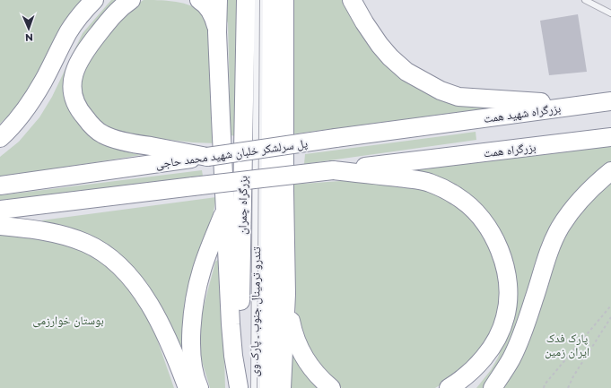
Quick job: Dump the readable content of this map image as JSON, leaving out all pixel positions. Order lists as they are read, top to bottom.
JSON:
{
  "streets": {
    "highway": [
      "بزرگراه شهید همت",
      "بزرگراه همت",
      "پل سرلشکر خلبان شهید محمد حاجی",
      "بزرگراه چمران"
    ],
    "lane": ["تندرو ترمینال جنوب ـ پارک وی"]
  },
  "crossings": [
    ["بزرگراه شهید همت", "پل سرلشکر خلبان شهید محمد حاجی"],
    ["بزرگراه چمران", "تندرو ترمینال جنوب ـ پارک وی"]
  ],
  "parks": ["بوستان خوارزمی", "پارک فدک ایران زمین"],
  "north": "bottom"
}
